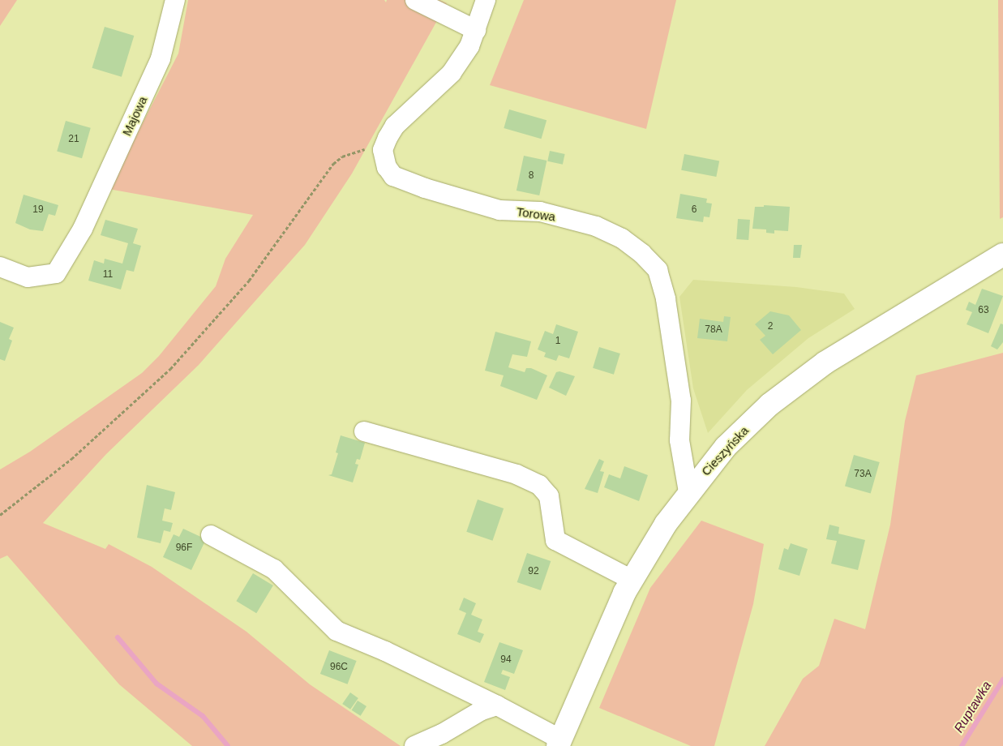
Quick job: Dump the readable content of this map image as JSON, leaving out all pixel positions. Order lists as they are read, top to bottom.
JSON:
{
  "streets": {
    "main road": ["Cieszyńska"],
    "street": ["Majowa", "Torowa"]
  },
  "crossings": [
    ["Torowa", "Cieszyńska"]
  ],
  "water": ["Ruptawka"],
  "house_numbers": [
    "21",
    "8",
    "19",
    "6",
    "11",
    "63",
    "2",
    "78A",
    "1",
    "73A",
    "96F",
    "92",
    "94",
    "96C"
  ]
}
